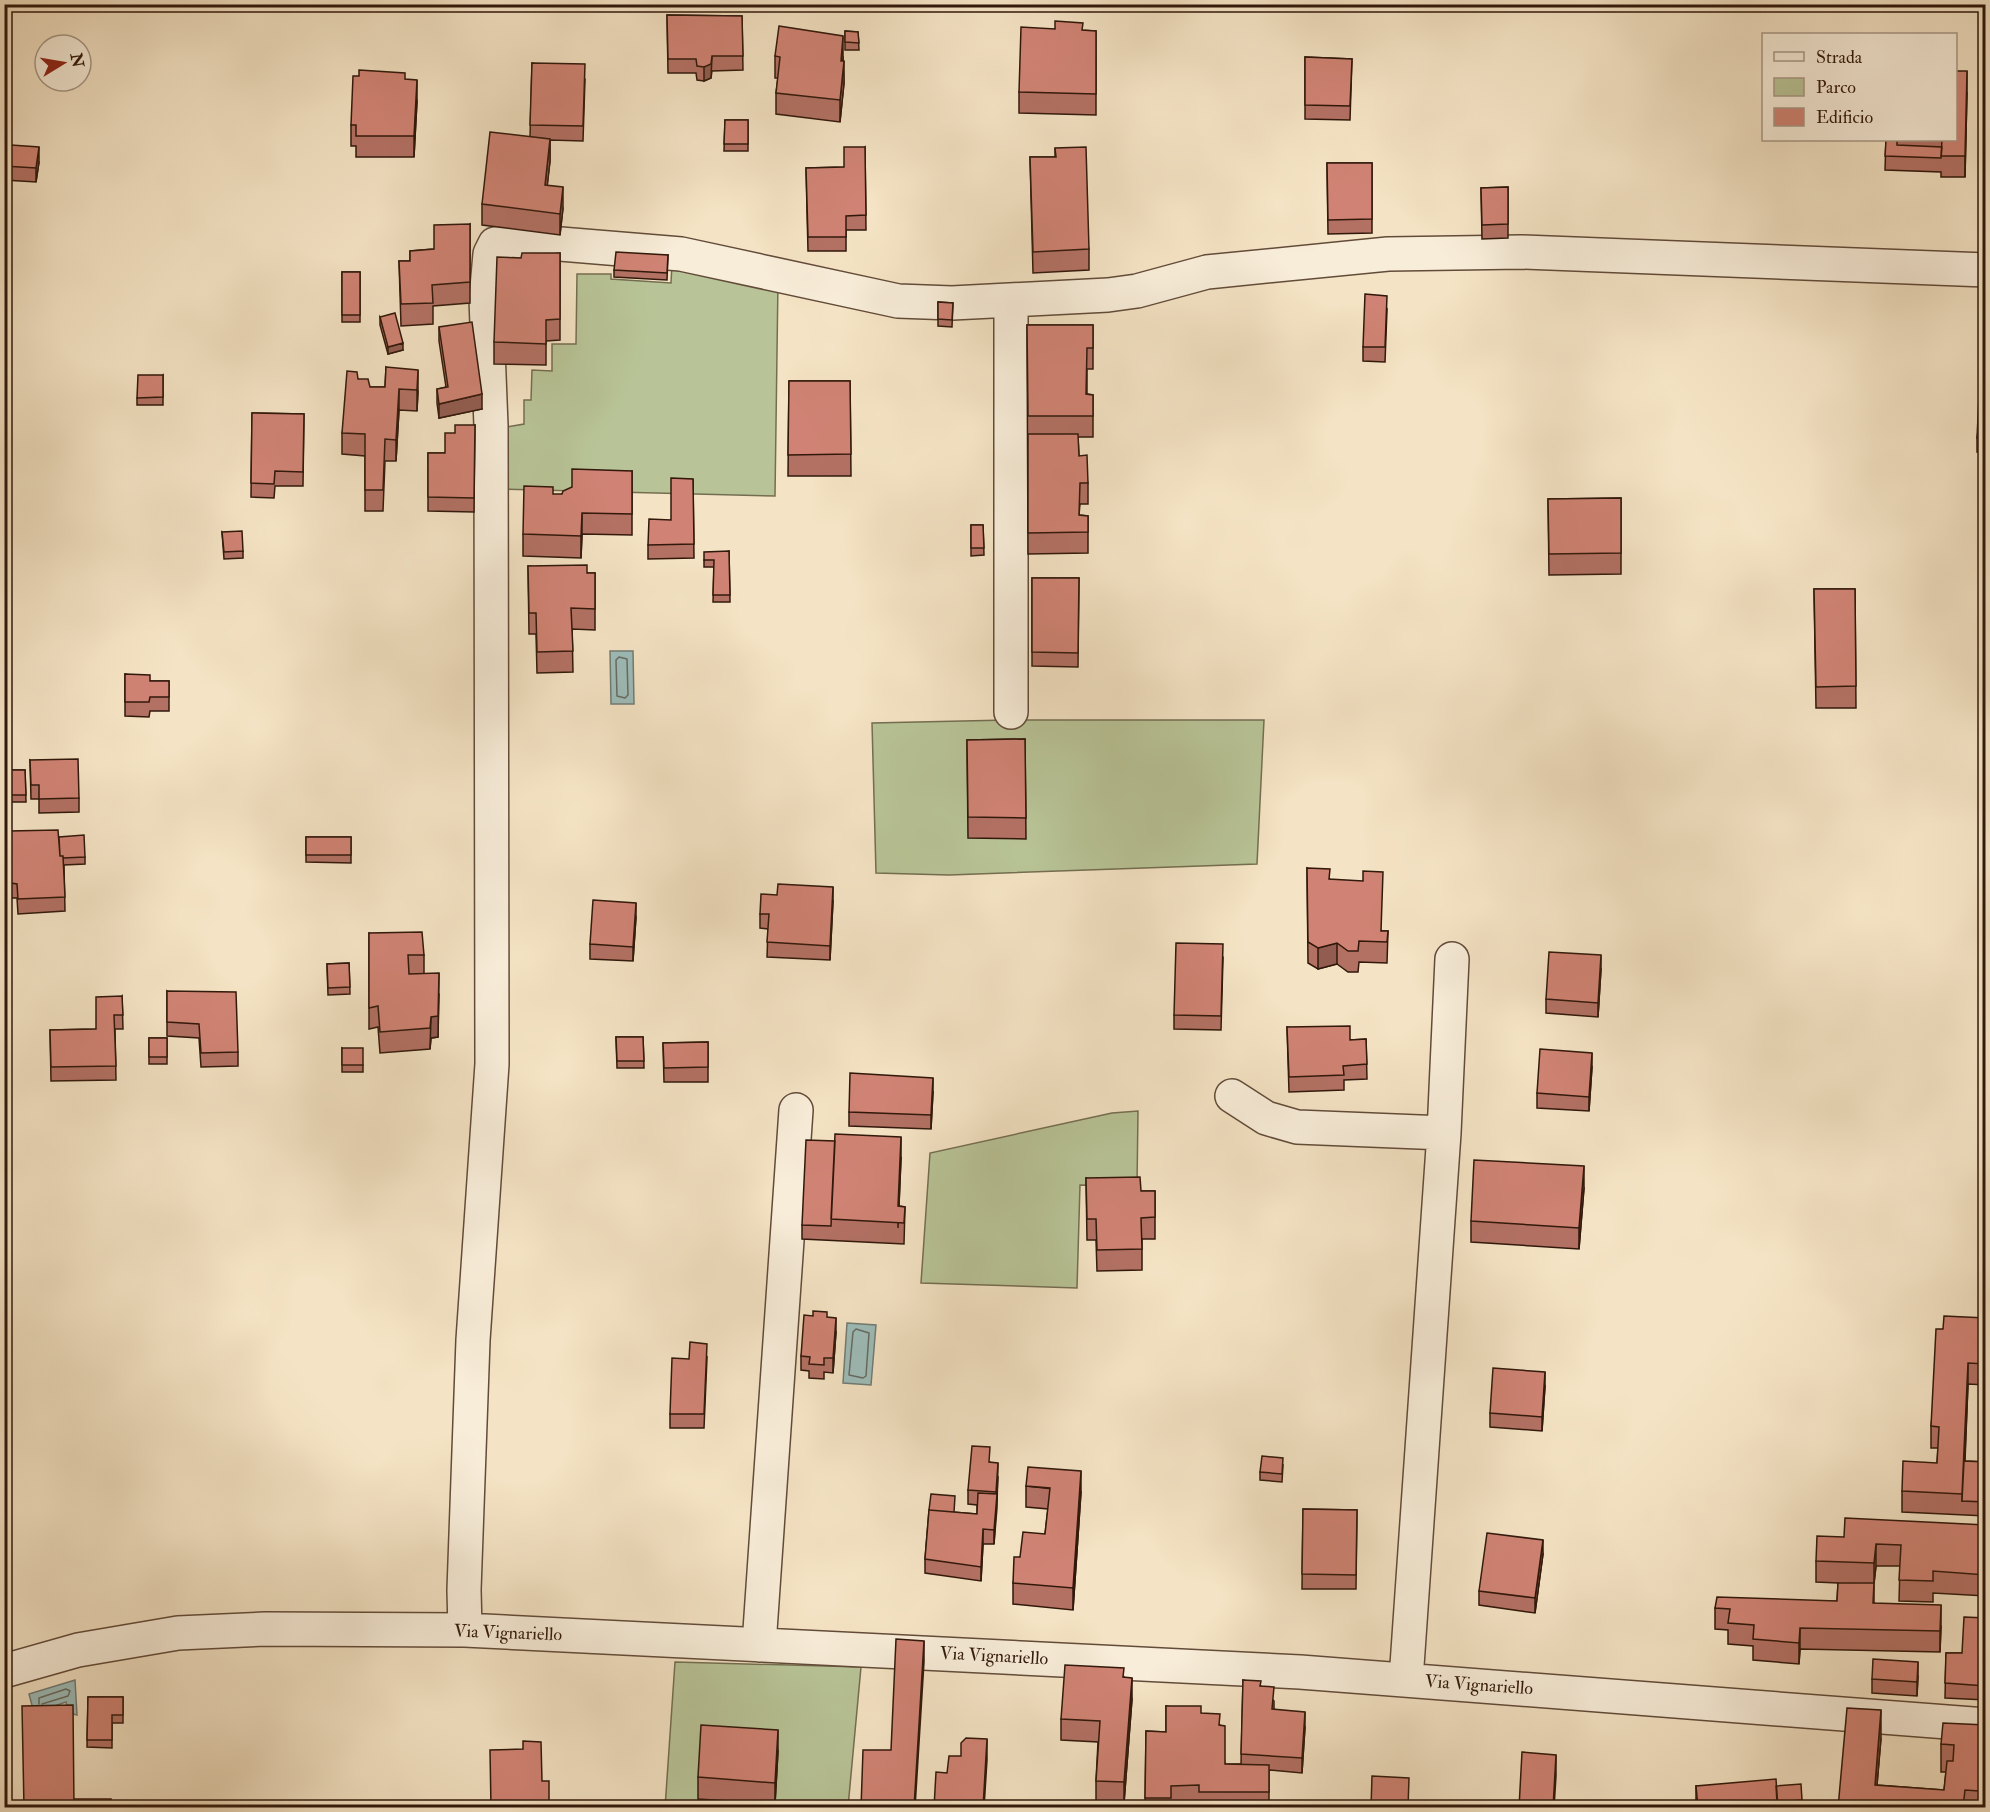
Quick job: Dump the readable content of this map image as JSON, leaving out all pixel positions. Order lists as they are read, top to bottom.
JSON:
{
  "streets": {
    "street": ["Via Vignariello"]
  },
  "legend": ["Strada", "Parco", "Edificio"],
  "north": "right"
}
